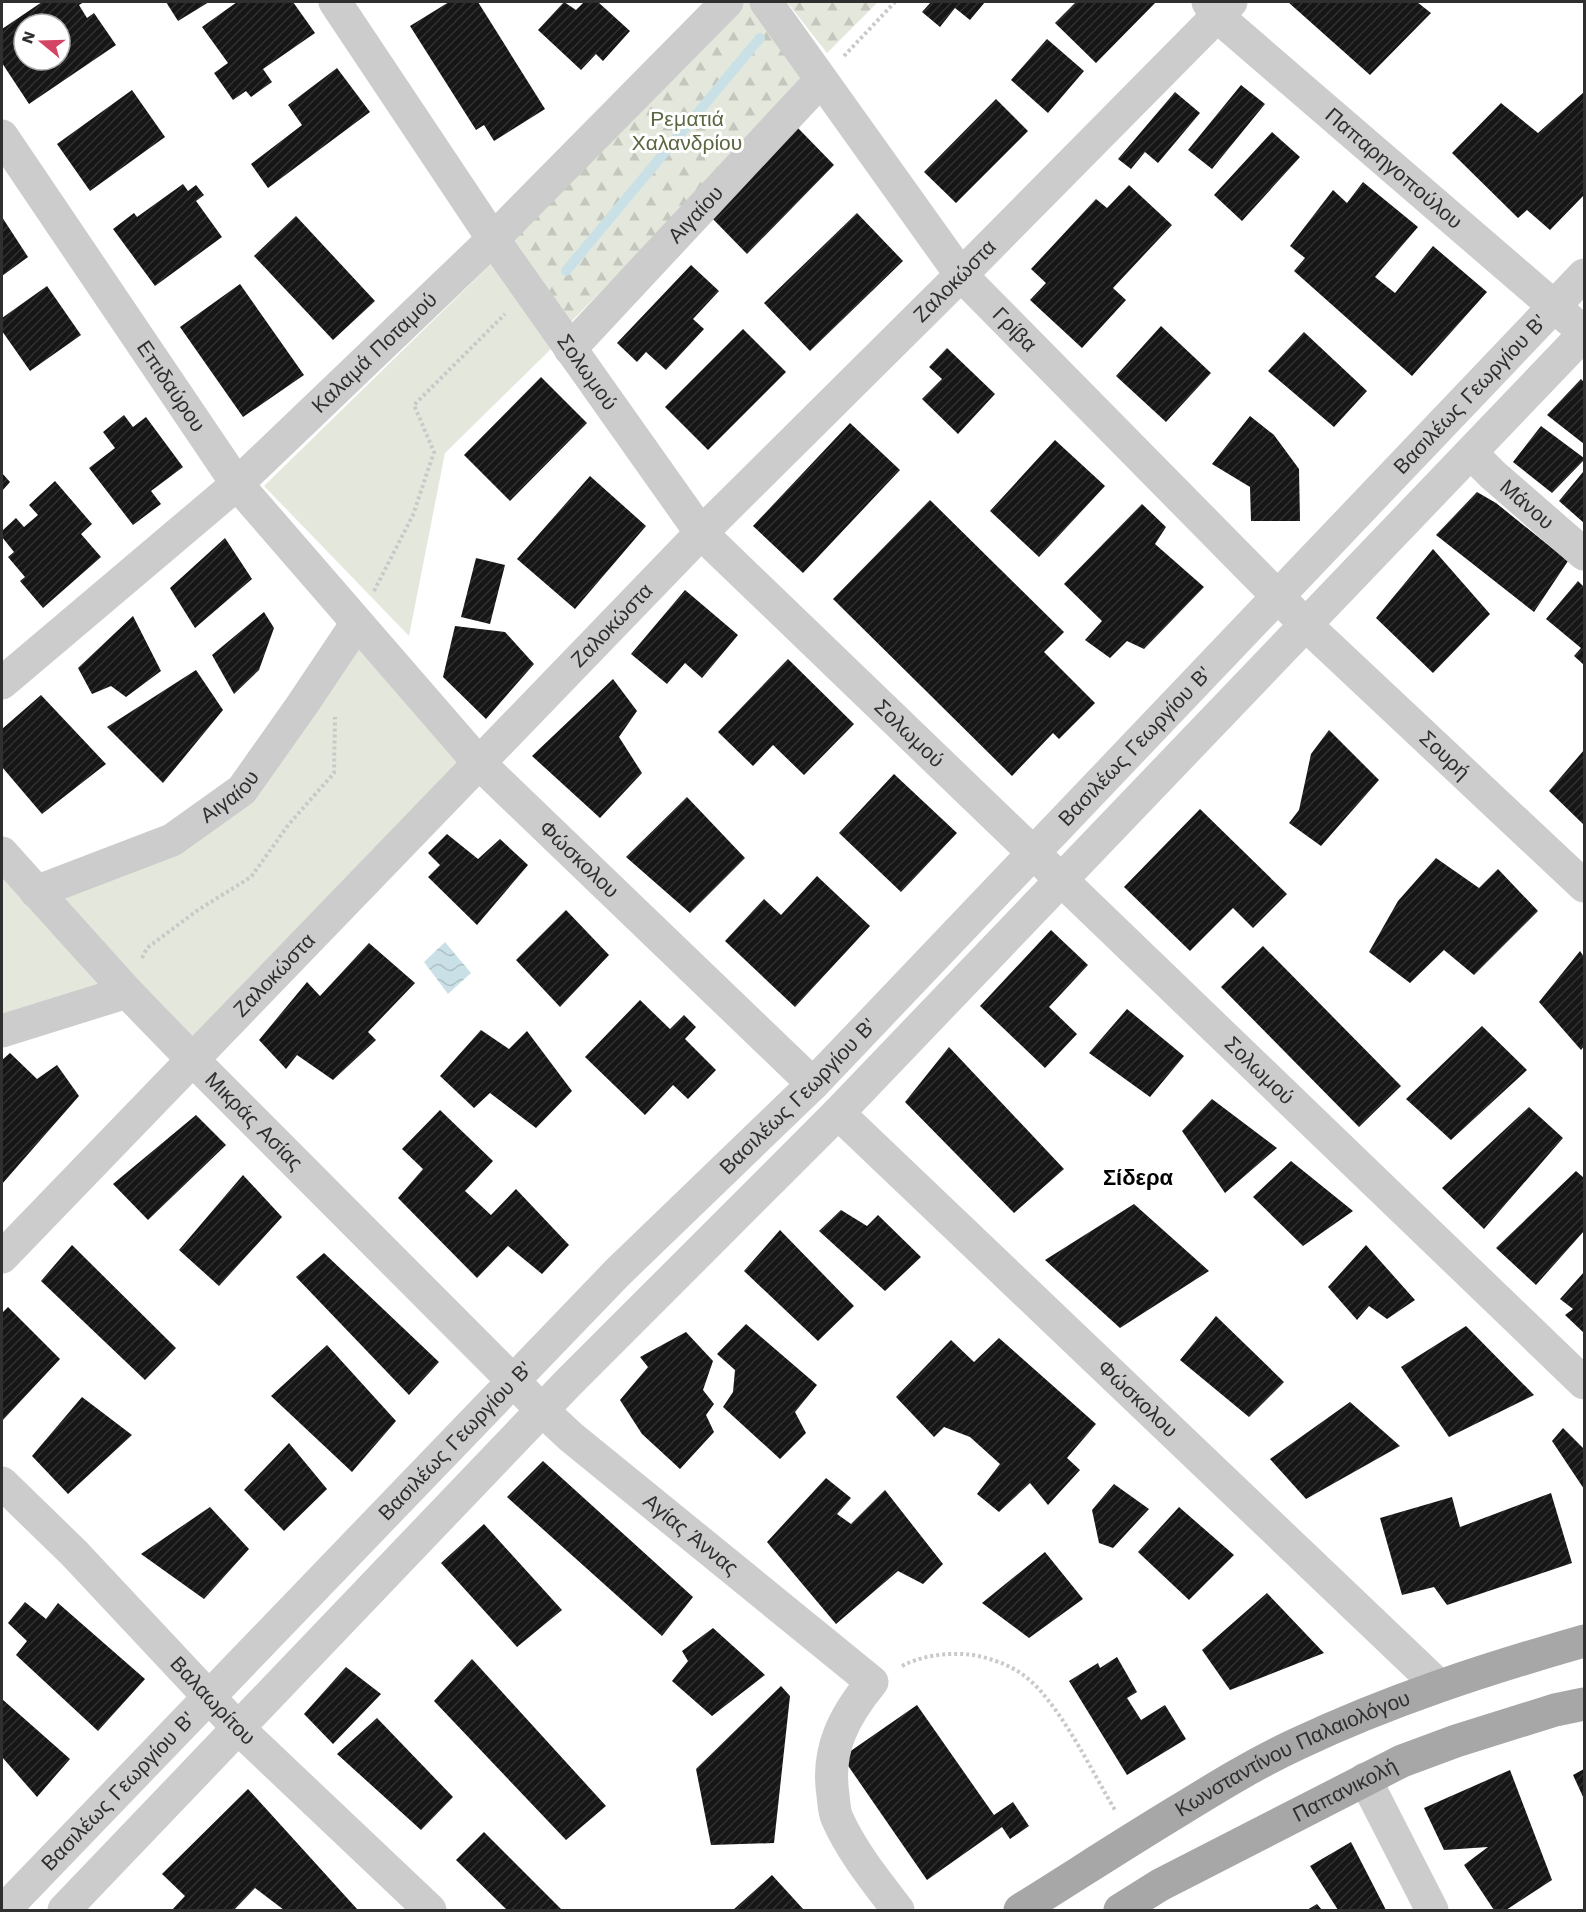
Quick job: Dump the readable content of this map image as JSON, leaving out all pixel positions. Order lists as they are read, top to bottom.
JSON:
{
  "streets": {
    "main road": ["Κωνσταντίνου Παλαιολόγου", "Παπανικολή"],
    "street": [
      "Παπαρηγοπούλου",
      "Αιγαίου",
      "Ζαλοκώστα",
      "Γρίβα",
      "Καλαμά Ποταμού",
      "Σολωμού",
      "Επιδαύρου",
      "Βασιλέως Γεωργίου Β'",
      "Μάνου",
      "Σουρή",
      "Φώσκολου",
      "Μικράς Ασίας",
      "Αγίας Άννας",
      "Βαλαωρίτου"
    ]
  },
  "crossings": [
    ["Παπαρηγοπούλου", "Ζαλοκώστα"],
    ["Παπαρηγοπούλου", "Βασιλέως Γεωργίου Β'"],
    ["Αιγαίου", "Γρίβα"],
    ["Αιγαίου", "Σολωμού"],
    ["Αιγαίου", "Επιδαύρου"],
    ["Αιγαίου", "Φώσκολου"],
    ["Αιγαίου", "Μικράς Ασίας"],
    ["Ζαλοκώστα", "Γρίβα"],
    ["Ζαλοκώστα", "Σολωμού"],
    ["Ζαλοκώστα", "Φώσκολου"],
    ["Ζαλοκώστα", "Μικράς Ασίας"],
    ["Γρίβα", "Βασιλέως Γεωργίου Β'"],
    ["Γρίβα", "Σουρή"],
    ["Καλαμά Ποταμού", "Σολωμού"],
    ["Καλαμά Ποταμού", "Επιδαύρου"],
    ["Σολωμού", "Βασιλέως Γεωργίου Β'"],
    ["Επιδαύρου", "Φώσκολου"],
    ["Βασιλέως Γεωργίου Β'", "Μάνου"],
    ["Βασιλέως Γεωργίου Β'", "Σουρή"],
    ["Βασιλέως Γεωργίου Β'", "Φώσκολου"],
    ["Βασιλέως Γεωργίου Β'", "Μικράς Ασίας"],
    ["Βασιλέως Γεωργίου Β'", "Αγίας Άννας"],
    ["Βασιλέως Γεωργίου Β'", "Βαλαωρίτου"],
    ["Φώσκολου", "Κωνσταντίνου Παλαιολόγου"],
    ["Μικράς Ασίας", "Αγίας Άννας"]
  ],
  "districts": ["Σίδερα"],
  "parks": ["Ρεματιά Χαλανδρίου"],
  "north": "left"
}
